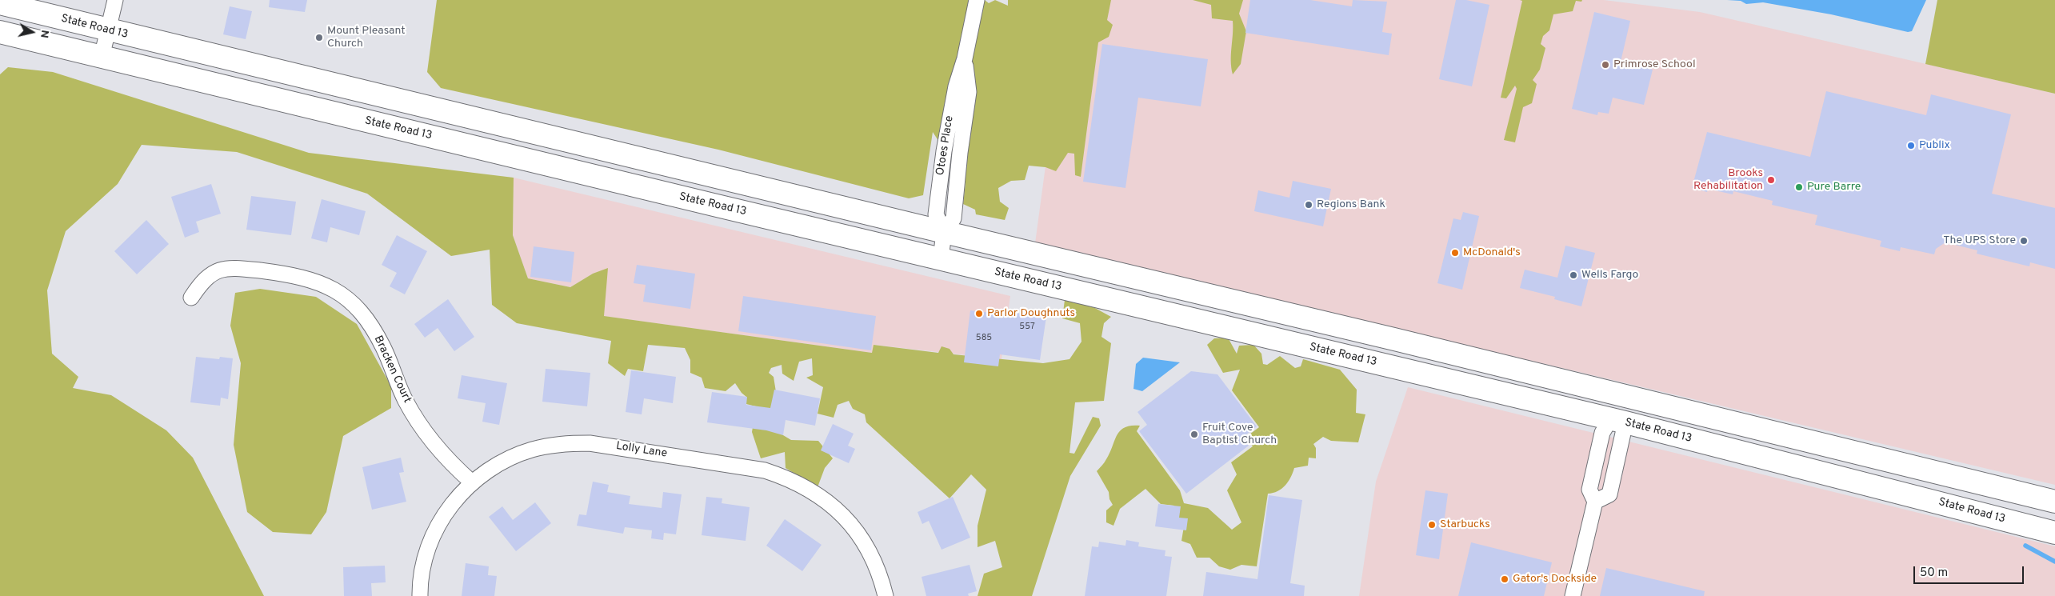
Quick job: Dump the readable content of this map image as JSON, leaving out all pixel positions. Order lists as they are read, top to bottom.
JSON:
{
  "streets": {
    "main road": ["State Road 13"],
    "street": ["Otoes Place", "Bracken Court", "Lolly Lane"]
  },
  "crossings": [
    ["State Road 13", "Otoes Place"],
    ["Bracken Court", "Lolly Lane"]
  ],
  "places": [
    "Mount Pleasant Church",
    "Primrose School",
    "Publix",
    "Brooks Rehabilitation",
    "Pure Barre",
    "Regions Bank",
    "The UPS Store",
    "McDonald's",
    "Wells Fargo",
    "Parlor Doughnuts",
    "Fruit Cove Baptist Church",
    "Starbucks",
    "Gator's Dockside"
  ],
  "house_numbers": ["557", "585"],
  "scale_bar": "50 m",
  "north": "right"
}
